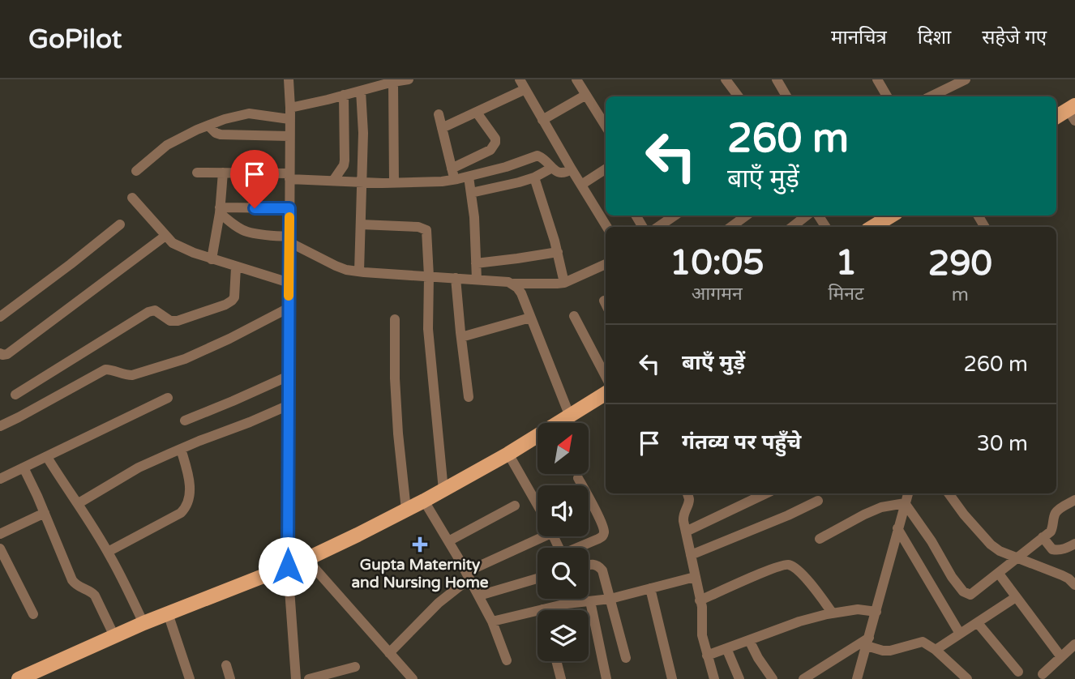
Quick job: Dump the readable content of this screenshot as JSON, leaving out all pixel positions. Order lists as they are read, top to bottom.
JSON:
{
  "places": {
    "health": ["Gupta Maternity and Nursing Home"]
  },
  "north": "top right",
  "page": {
    "header": "GoPilot",
    "nav": ["मानचित्र", "दिशा", "सहेजे गए"],
    "turn": ["260 m", "बाएँ मुड़ें"],
    "eta": [
      "10:05",
      "आगमन",
      "1",
      "मिनट",
      "290",
      "m"
    ],
    "list": [
      {
        "name": "बाएँ मुड़ें",
        "value": "260 m"
      },
      {
        "name": "गंतव्य पर पहुँचे",
        "value": "30 m"
      }
    ]
  }
}
